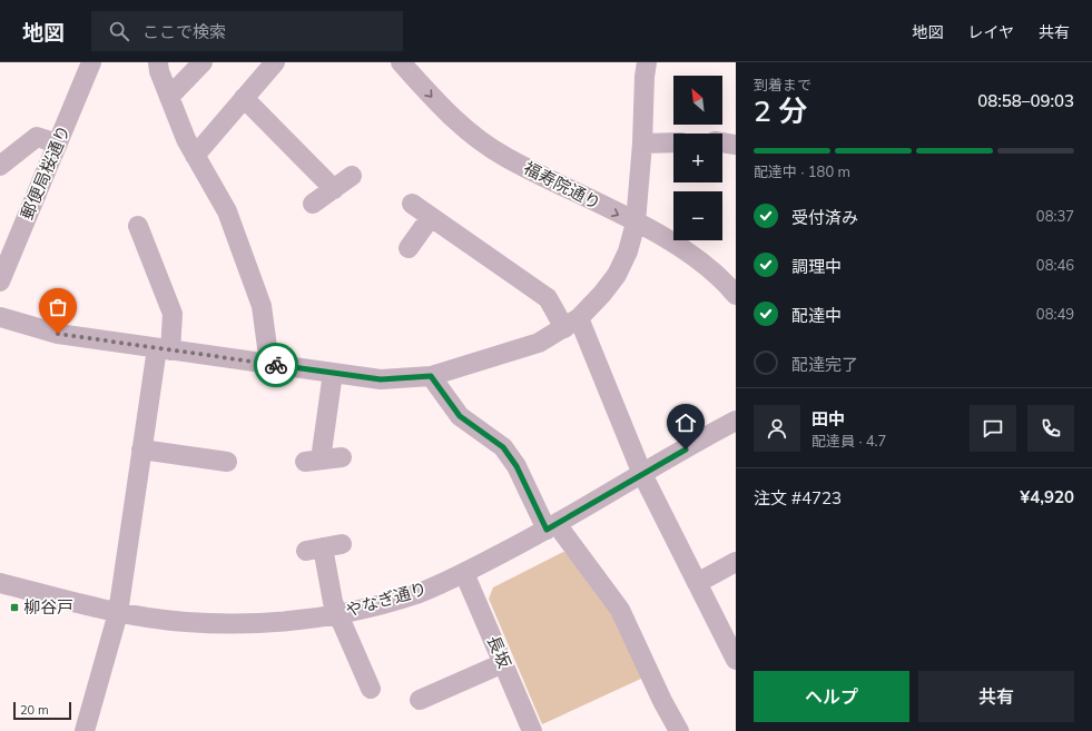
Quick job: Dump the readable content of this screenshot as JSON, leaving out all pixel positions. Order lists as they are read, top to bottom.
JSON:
{
  "streets": {
    "street": [
      "郵便局桜通り",
      "福寿院通り",
      "やなぎ通り",
      "長坂"
    ]
  },
  "crossings": [
    ["やなぎ通り", "長坂"]
  ],
  "places": {
    "transit": ["柳谷戸"]
  },
  "scale_bar": "20 m",
  "north": "top left",
  "page": {
    "header": "地図",
    "search": "ここで検索",
    "nav": ["地図", "レイヤ", "共有"],
    "heading": ["2 分", "到着まで", "08:58–09:03"],
    "panel": [
      "田中",
      "配達員 · 4.7",
      "注文 #4723",
      "¥4,920"
    ],
    "map_buttons": ["+", "−"],
    "bar": "配達中 · 180 m",
    "list": [
      ["受付済み", "08:37"],
      ["調理中", "08:46"],
      ["配達中", "08:49"],
      "配達完了"
    ],
    "buttons": ["ヘルプ", "共有"],
    "scale": "20 m"
  }
}
